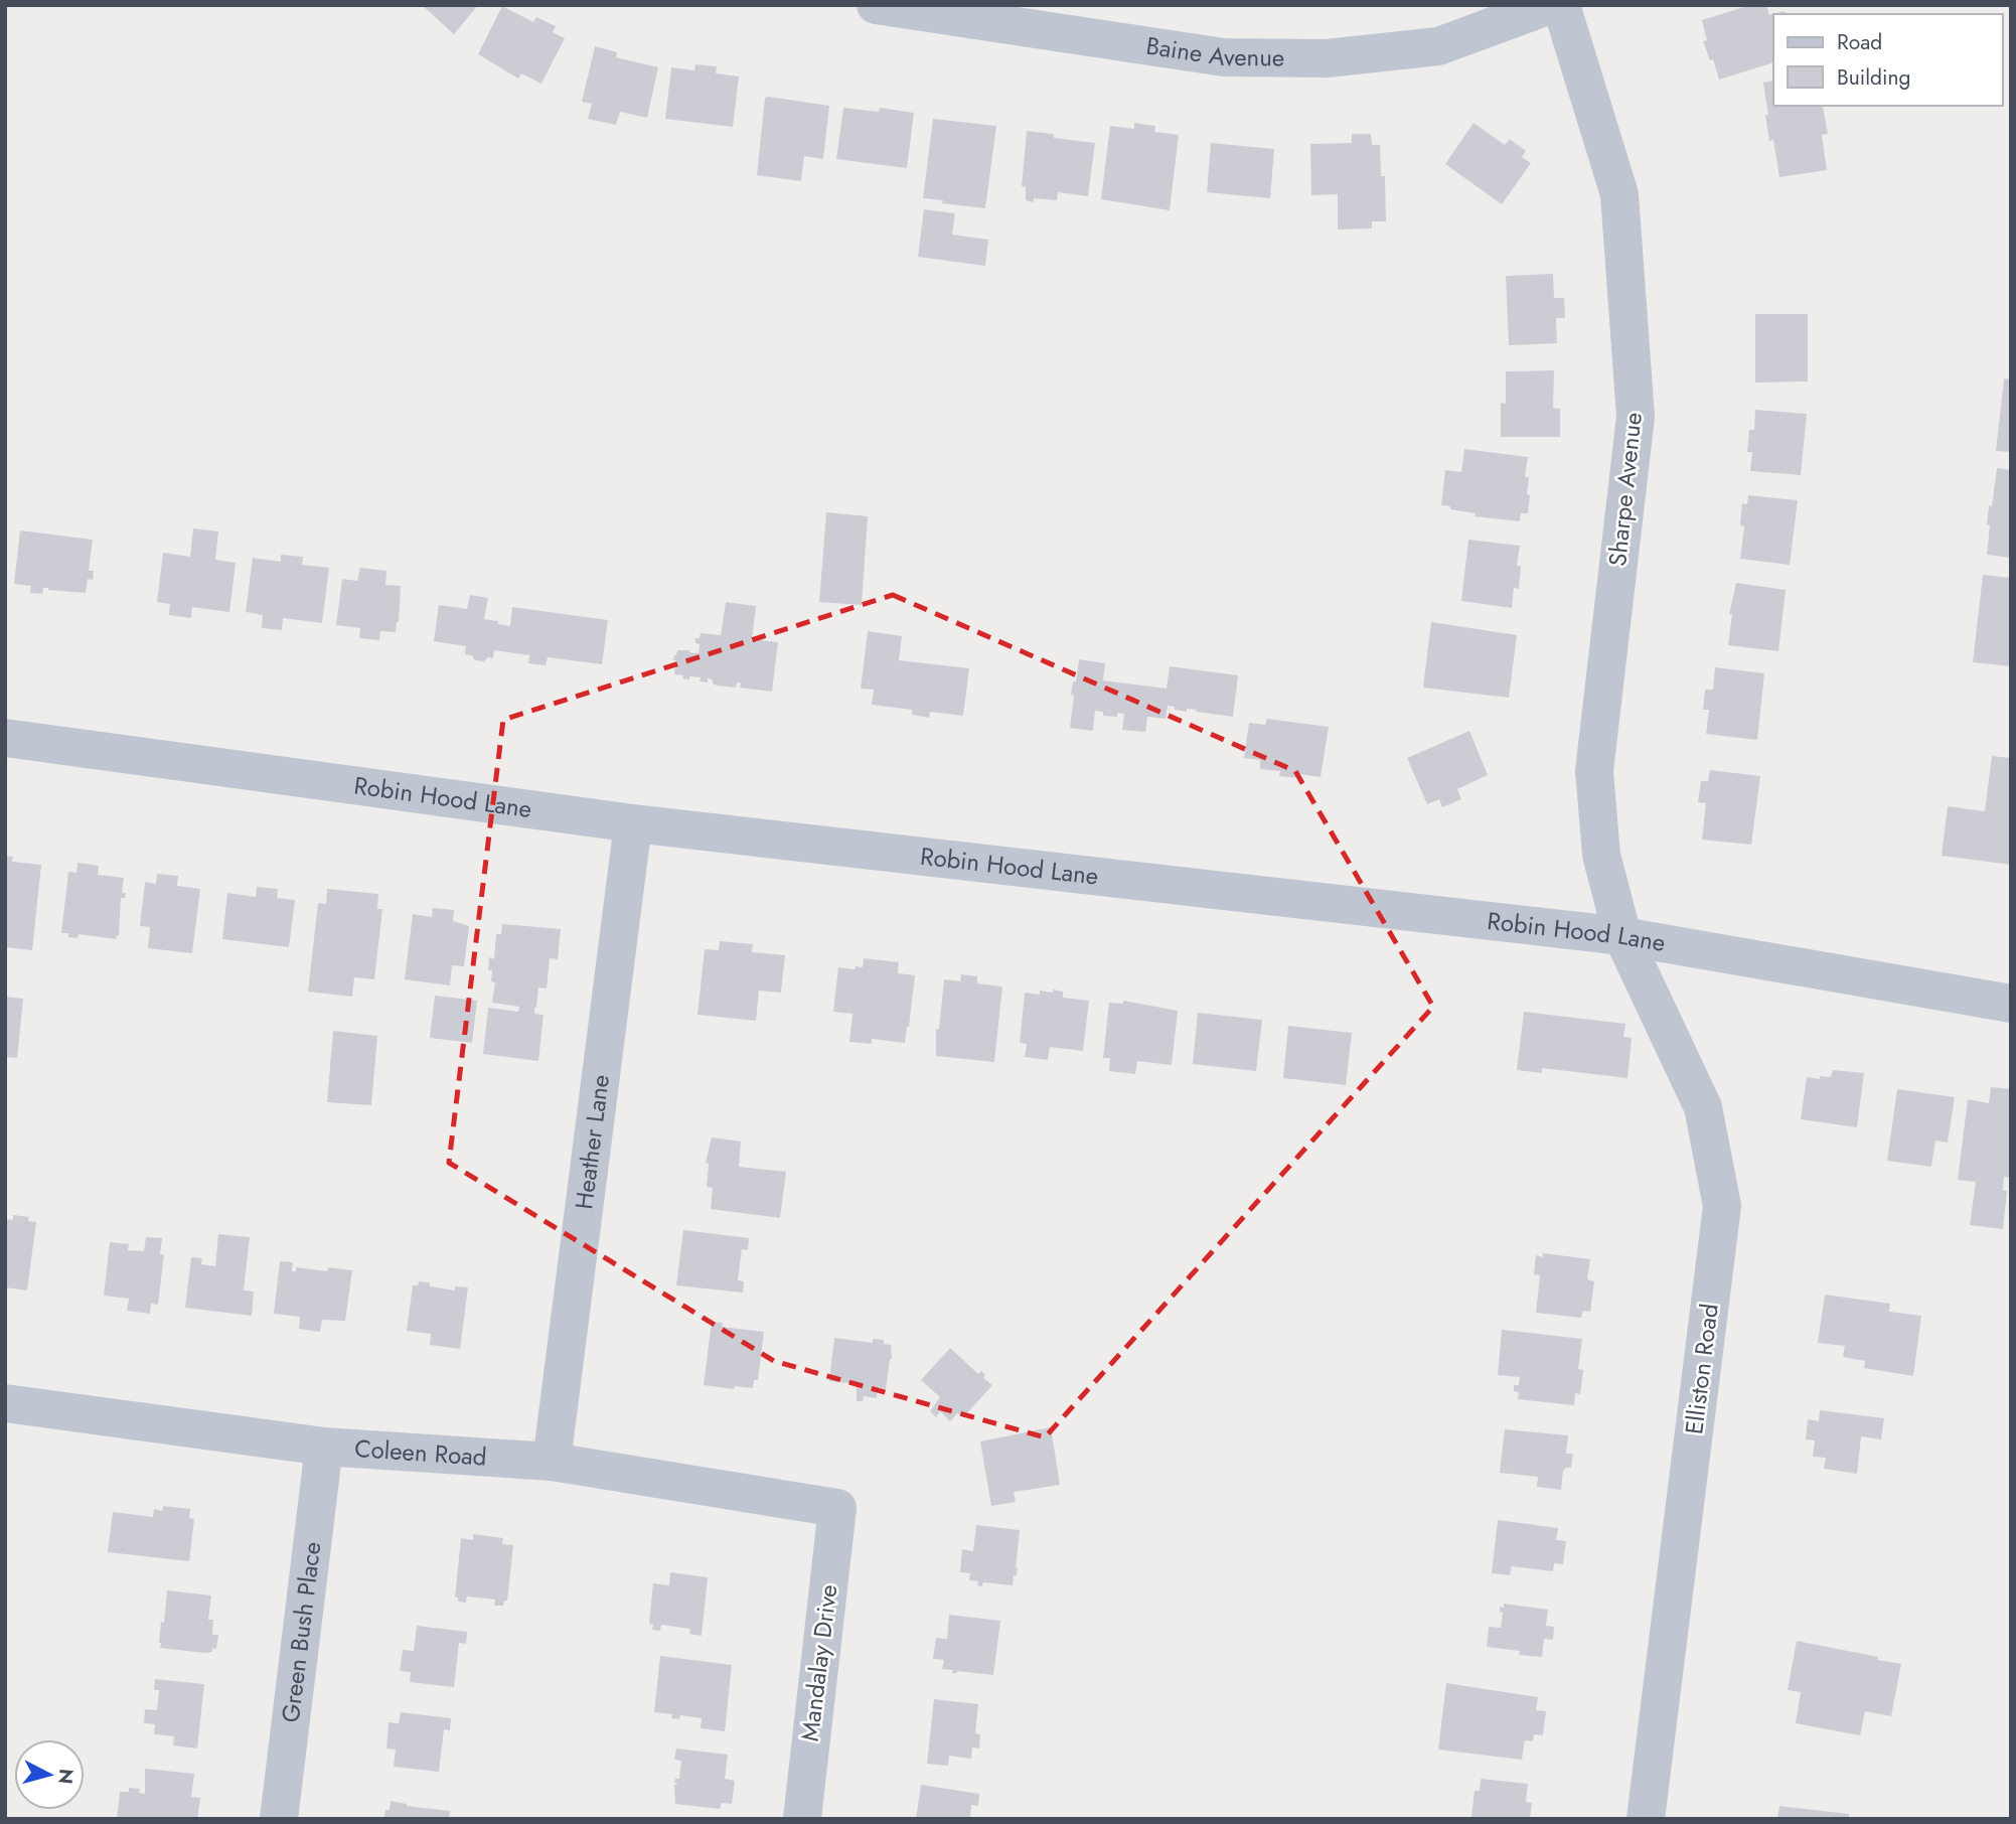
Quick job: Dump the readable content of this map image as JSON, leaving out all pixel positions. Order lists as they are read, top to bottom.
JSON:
{
  "streets": {
    "street": [
      "Baine Avenue",
      "Sharpe Avenue",
      "Robin Hood Lane",
      "Heather Lane",
      "Elliston Road",
      "Coleen Road",
      "Green Bush Place",
      "Mandalay Drive"
    ]
  },
  "crossings": [
    ["Sharpe Avenue", "Robin Hood Lane"],
    ["Sharpe Avenue", "Elliston Road"],
    ["Robin Hood Lane", "Heather Lane"],
    ["Robin Hood Lane", "Elliston Road"],
    ["Heather Lane", "Coleen Road"],
    ["Coleen Road", "Green Bush Place"],
    ["Coleen Road", "Mandalay Drive"]
  ],
  "legend": ["Road", "Building"],
  "north": "right"
}
